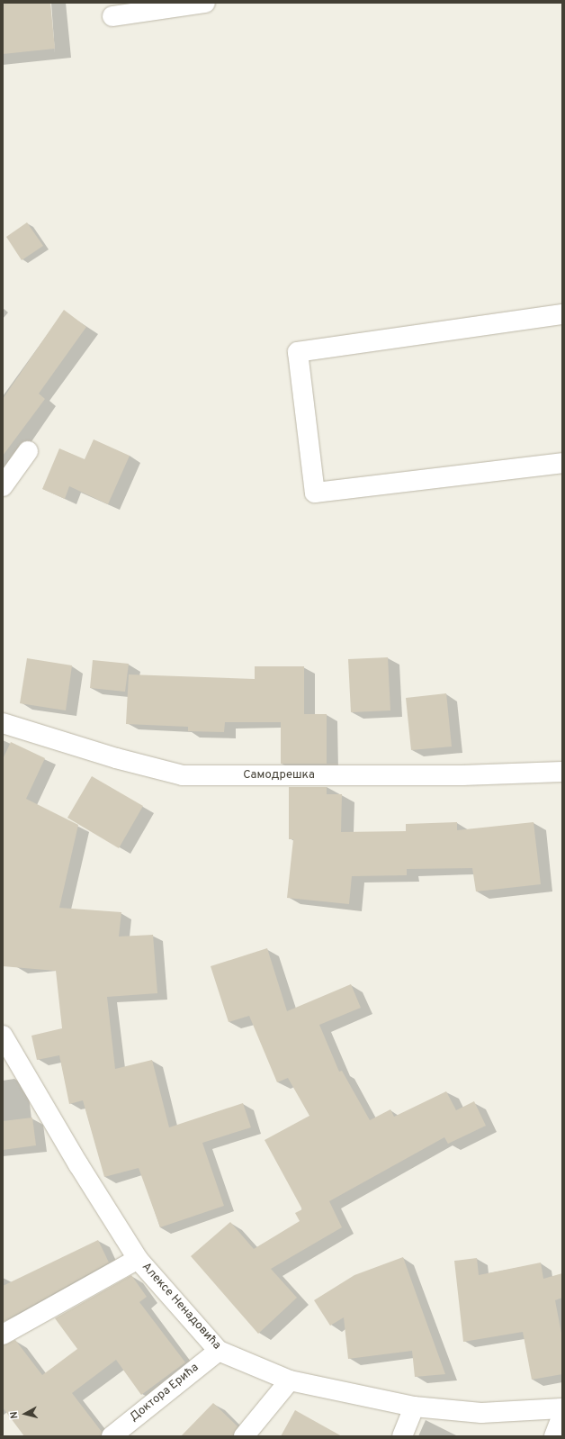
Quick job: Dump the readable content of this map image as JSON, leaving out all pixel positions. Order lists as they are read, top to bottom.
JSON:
{
  "streets": {
    "street": ["Самодрешка", "Алексе Ненадовића", "Доктора Ерића"]
  },
  "crossings": [
    ["Алексе Ненадовића", "Доктора Ерића"]
  ],
  "north": "left"
}
